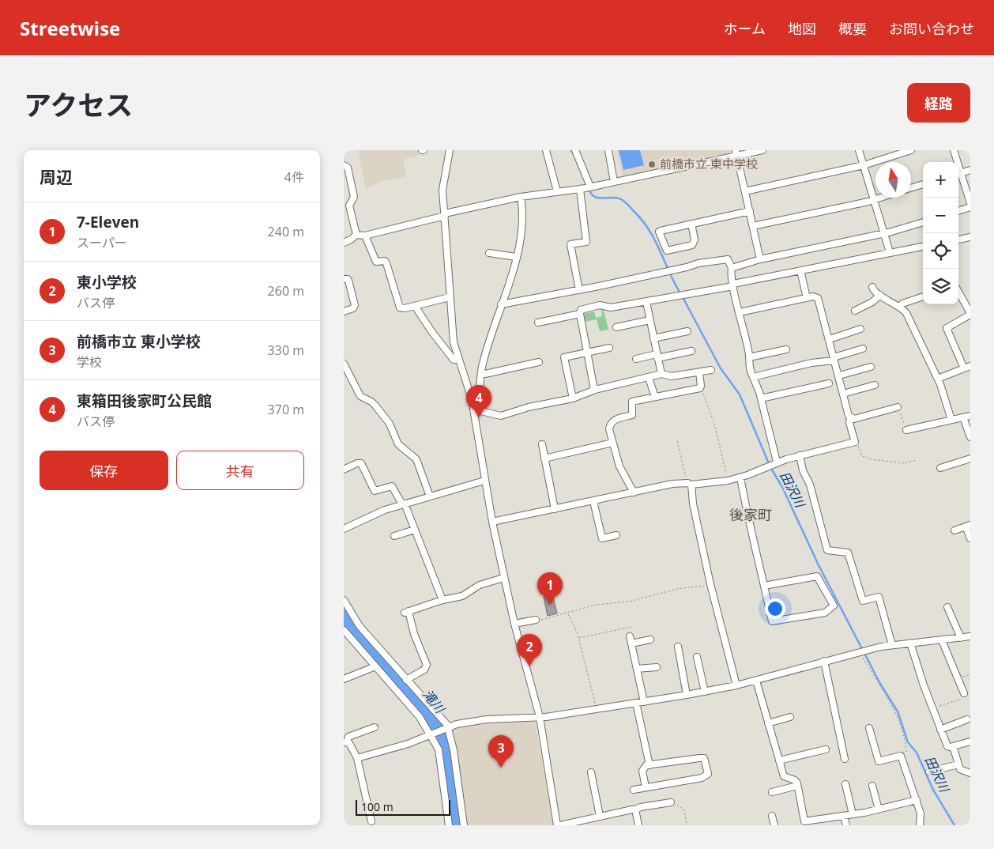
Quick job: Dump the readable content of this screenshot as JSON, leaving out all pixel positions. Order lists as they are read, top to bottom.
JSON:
{
  "districts": ["後家町"],
  "water": ["田沢川", "滝川"],
  "places": ["前橋市立 東中学校"],
  "scale_bar": "100 m",
  "north": "top",
  "page": {
    "header": "Streetwise",
    "nav": [
      "ホーム",
      "地図",
      "概要",
      "お問い合わせ"
    ],
    "title": "アクセス",
    "buttons": [
      "経路",
      ["保存", "共有"]
    ],
    "heading": ["周辺", "4件"],
    "map_buttons": ["+", "−"],
    "list": [
      {
        "mark": "1",
        "name": "7-Eleven",
        "note": "スーパー",
        "value": "240 m"
      },
      {
        "mark": "2",
        "name": "東小学校",
        "note": "バス停",
        "value": "260 m"
      },
      {
        "mark": "3",
        "name": "前橋市立 東小学校",
        "note": "学校",
        "value": "330 m"
      },
      {
        "mark": "4",
        "name": "東箱田後家町公民館",
        "note": "バス停",
        "value": "370 m"
      }
    ],
    "pins": [
      "4",
      "1",
      "2",
      "3"
    ],
    "scale": "100 m"
  }
}
